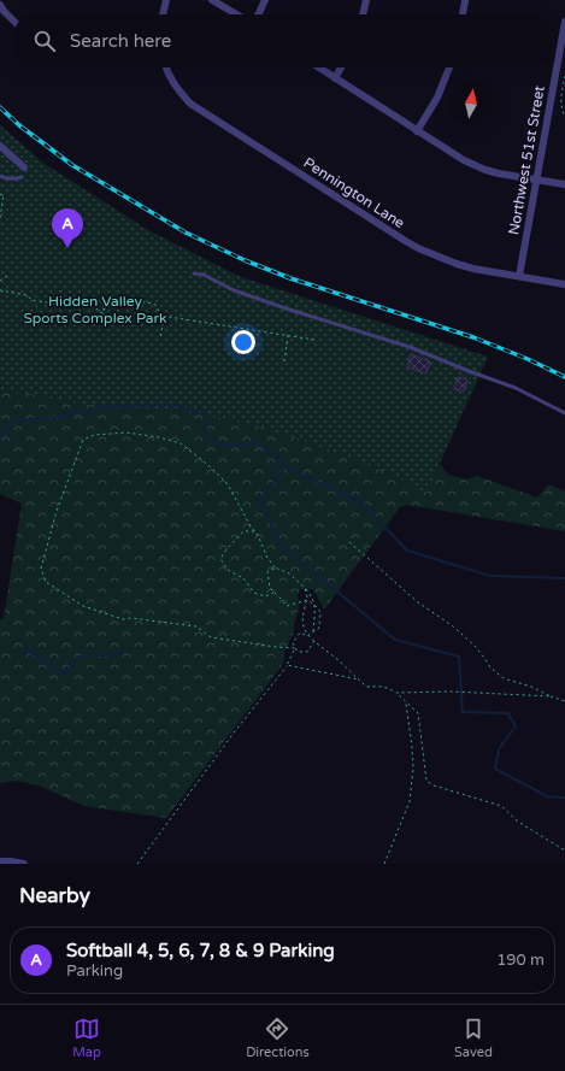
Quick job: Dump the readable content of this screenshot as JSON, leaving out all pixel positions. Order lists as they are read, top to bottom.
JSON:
{
  "streets": {
    "street": ["Northwest 51st Street", "Pennington Lane"]
  },
  "crossings": [
    ["Northwest 51st Street", "Pennington Lane"]
  ],
  "parks": ["Hidden Valley Sports Complex Park"],
  "north": "top",
  "page": {
    "search": "Search here",
    "pins": "A",
    "heading": "Nearby",
    "list": [
      {
        "mark": "A",
        "name": "Softball 4, 5, 6, 7, 8 & 9 Parking",
        "note": "Parking",
        "value": "190 m"
      }
    ],
    "nav": ["Map", "Directions", "Saved"]
  }
}
